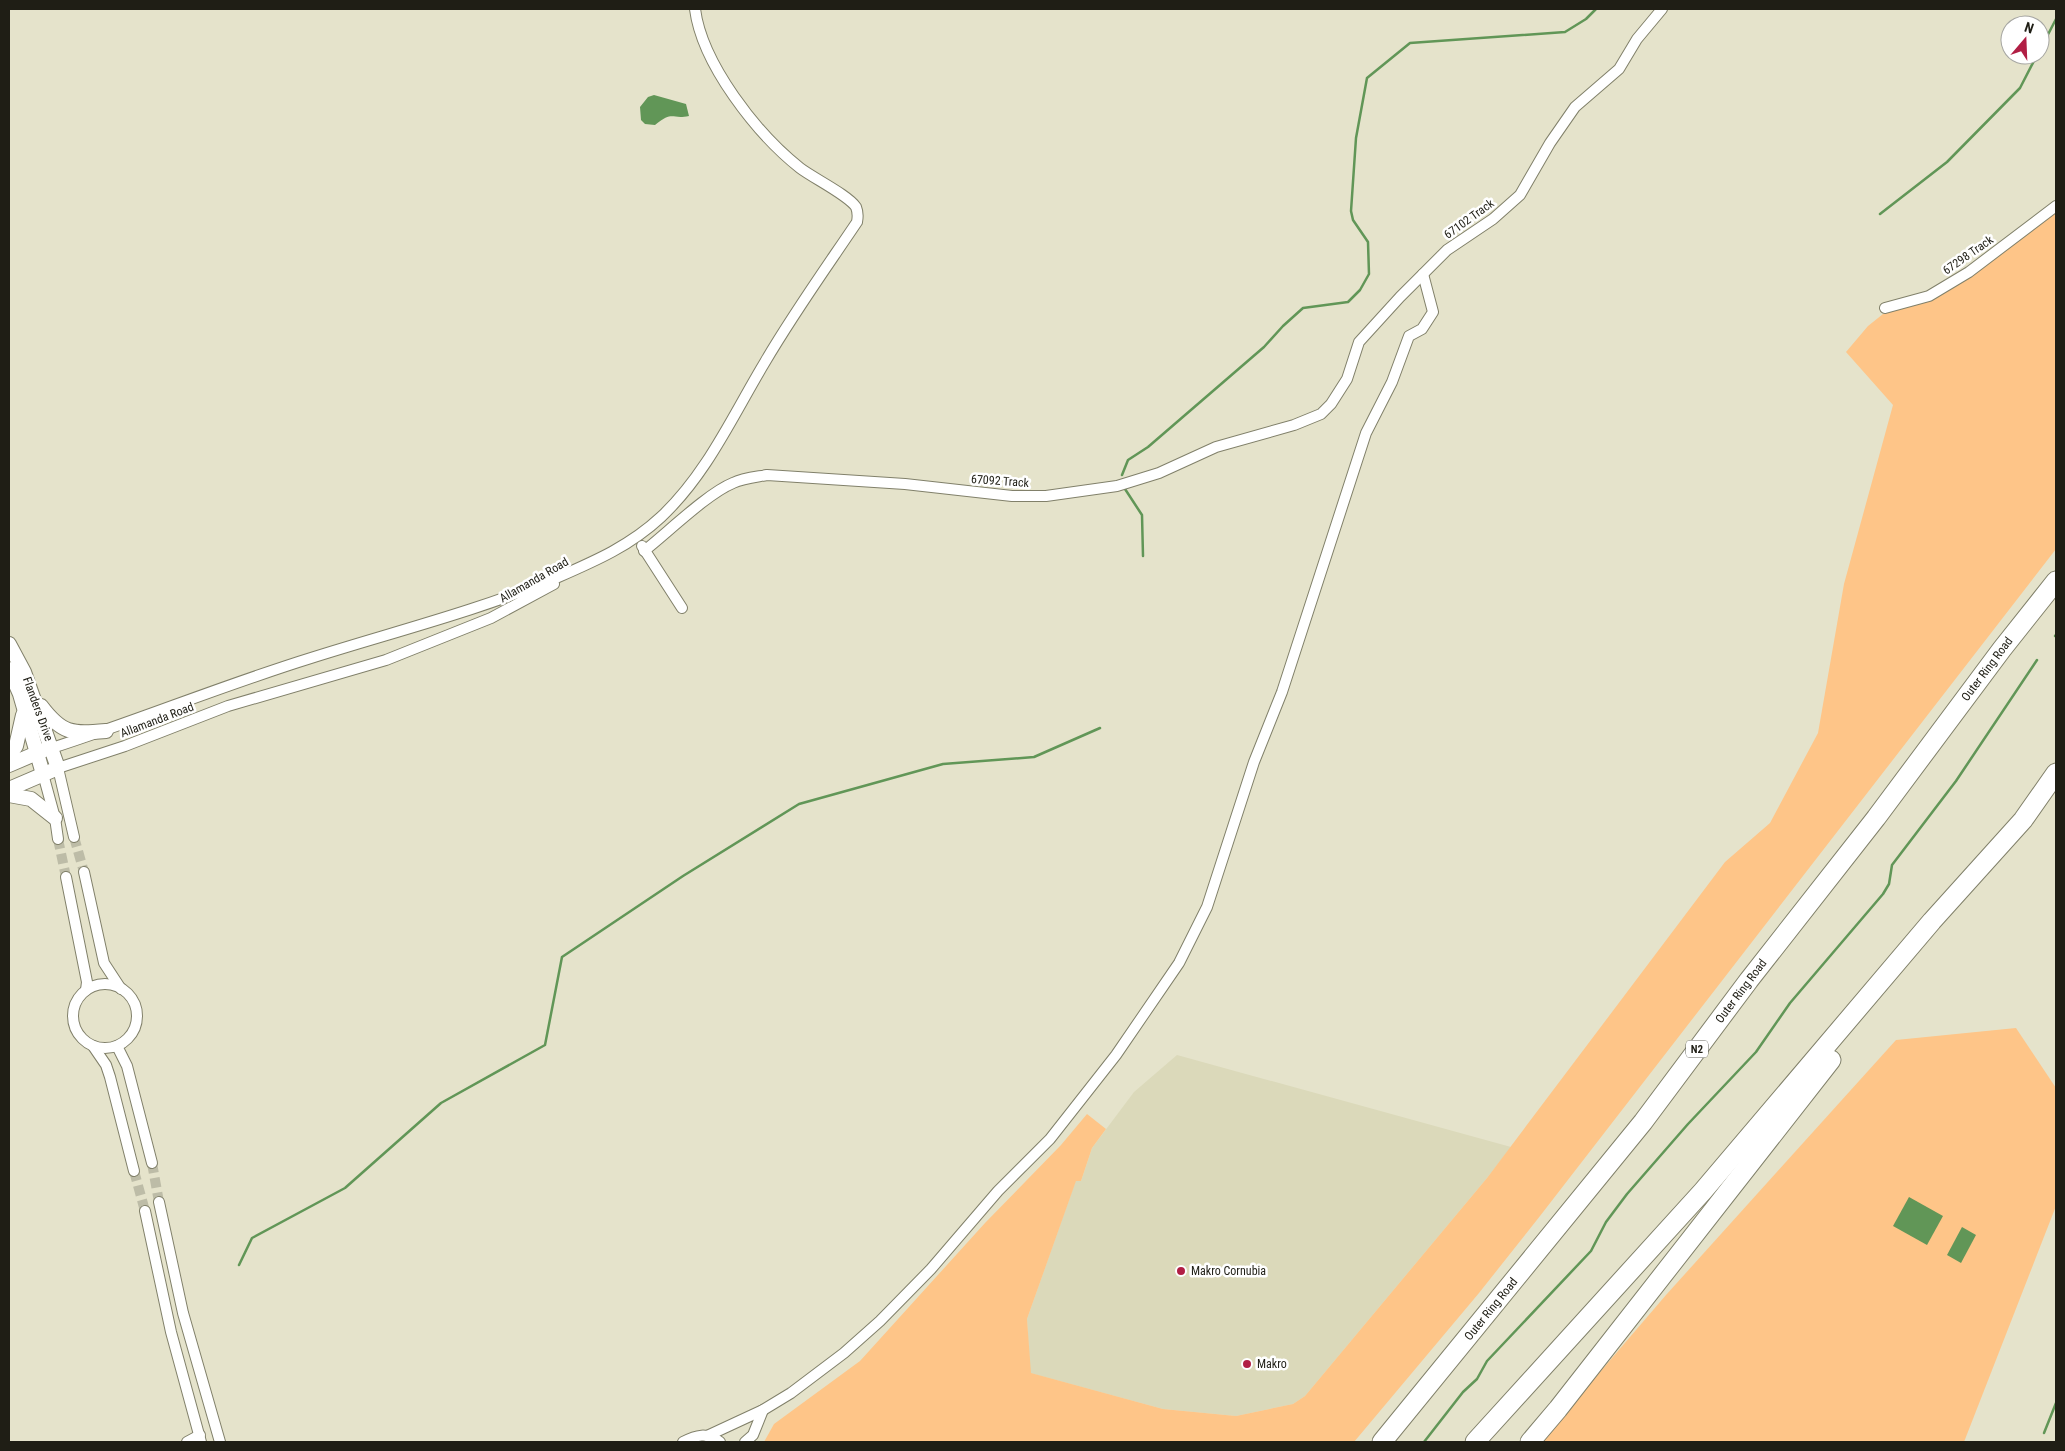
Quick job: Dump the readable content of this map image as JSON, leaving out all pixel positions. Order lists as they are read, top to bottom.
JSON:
{
  "streets": {
    "highway": ["Outer Ring Road", "N2"],
    "street": [
      "67102 Track",
      "67298 Track",
      "67092 Track",
      "Allamanda Road",
      "Flanders Drive"
    ]
  },
  "crossings": [
    ["67102 Track", "67092 Track"],
    ["Allamanda Road", "Flanders Drive"]
  ],
  "places": ["Makro Cornubia", "Makro"],
  "north": "top"
}
